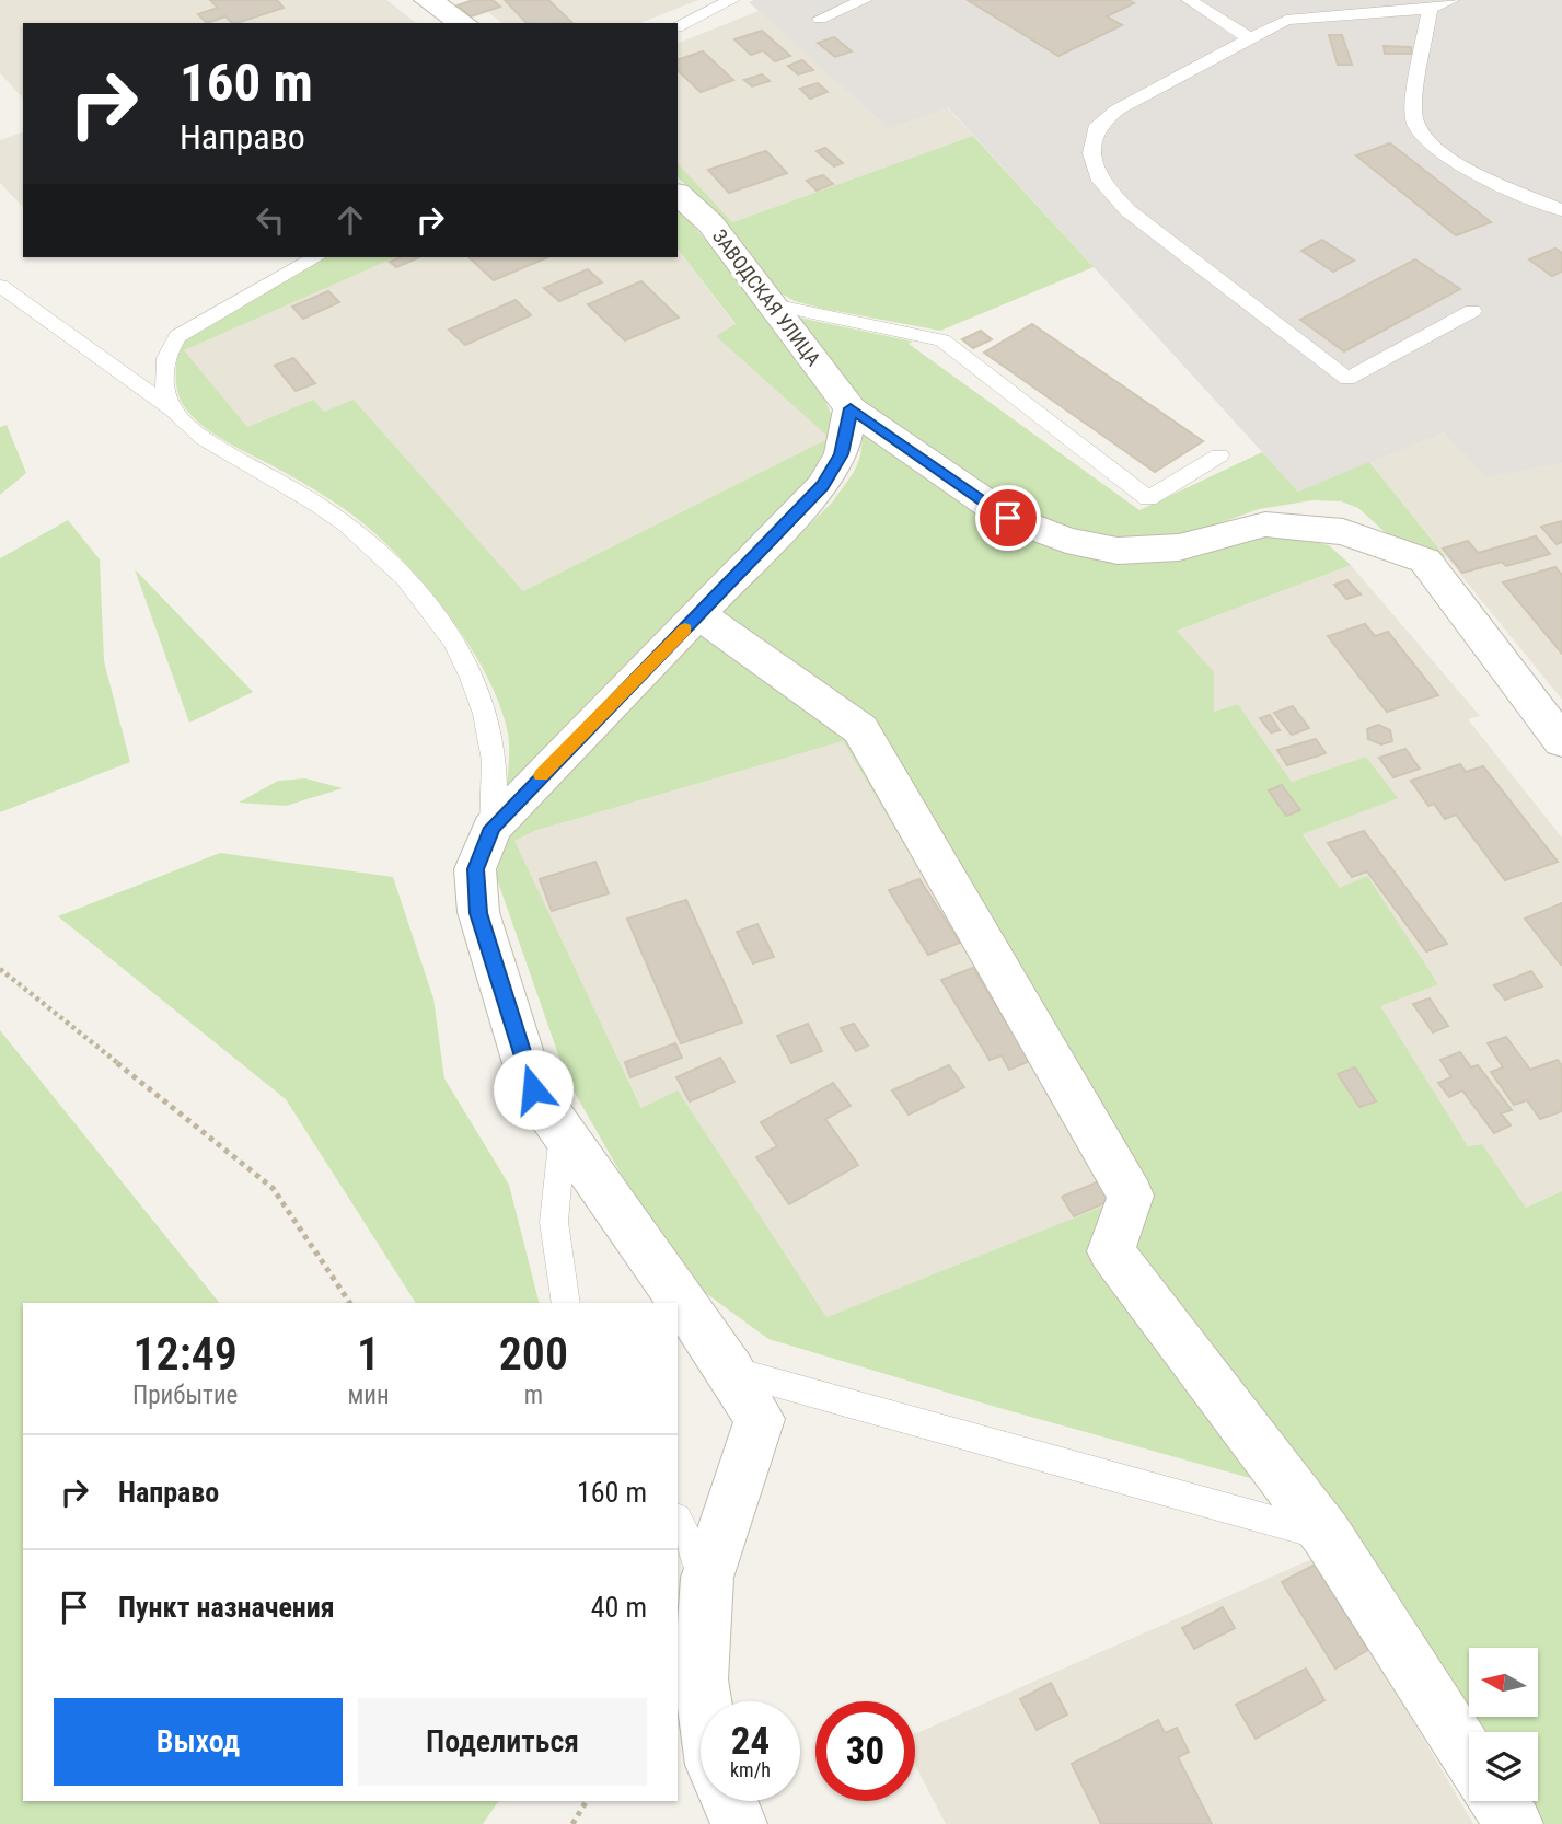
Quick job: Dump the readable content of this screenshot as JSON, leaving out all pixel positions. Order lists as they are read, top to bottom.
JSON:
{
  "streets": {
    "street": ["ЗАВОДСКАЯ УЛИЦА"]
  },
  "north": "left",
  "page": {
    "turn": ["160 m", "Направо"],
    "eta": [
      "12:49",
      "Прибытие",
      "1",
      "мин",
      "200",
      "m"
    ],
    "list": [
      {
        "name": "Направо",
        "value": "160 m"
      },
      {
        "name": "Пункт назначения",
        "value": "40 m"
      }
    ],
    "buttons": ["Выход", "Поделиться"],
    "speed": "24 km/h",
    "limit": "30"
  }
}
